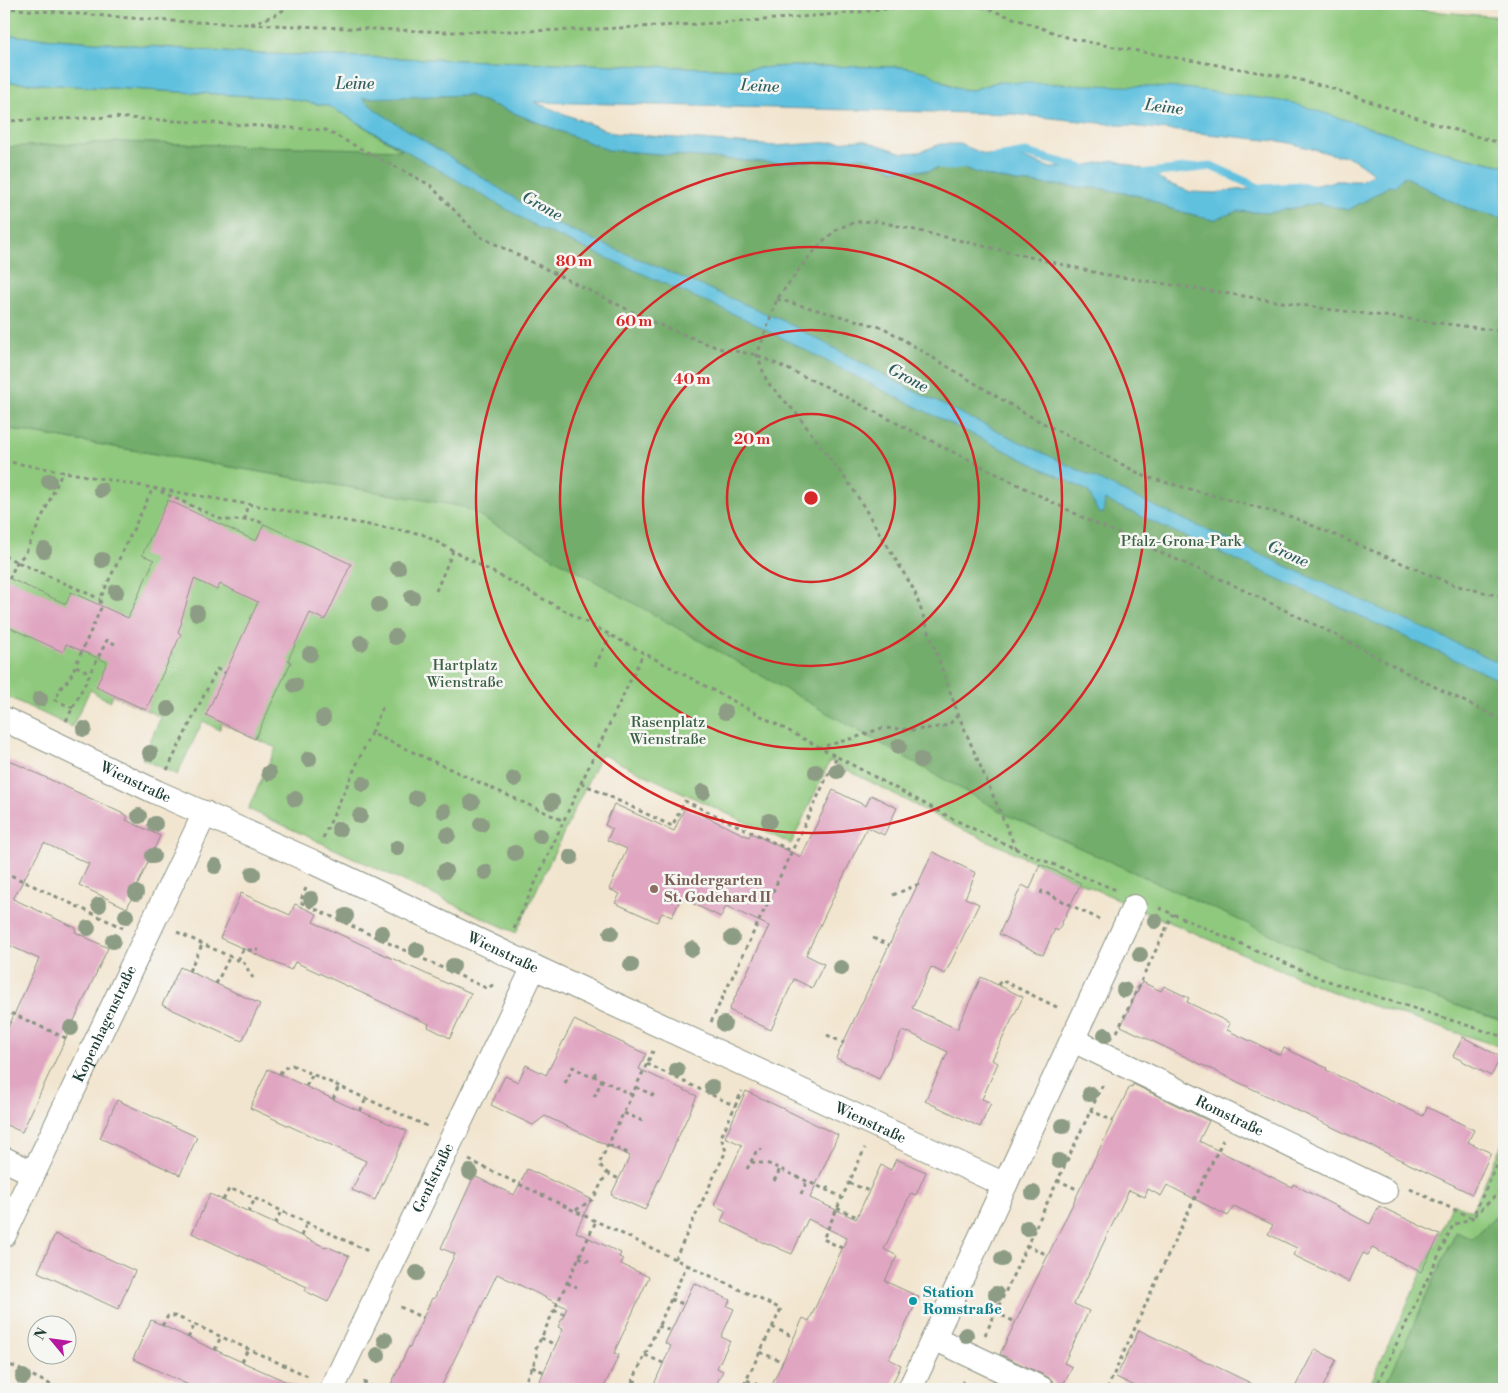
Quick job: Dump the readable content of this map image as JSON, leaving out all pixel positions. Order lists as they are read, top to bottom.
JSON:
{
  "streets": {
    "street": [
      "Wienstraße",
      "Kopenhagenstraße",
      "Romstraße",
      "Genfstraße"
    ]
  },
  "crossings": [
    ["Wienstraße", "Kopenhagenstraße"],
    ["Wienstraße", "Genfstraße"]
  ],
  "water": ["Leine", "Grone"],
  "parks": ["Pfalz-Grona-Park", "Hartplatz Wienstraße", "Rasenplatz Wienstraße"],
  "places": ["Kindergarten St. Godehard II", "Station Romstraße"],
  "north": "top left",
  "rings": [
    "80 m",
    "60 m",
    "40 m",
    "20 m"
  ]
}
